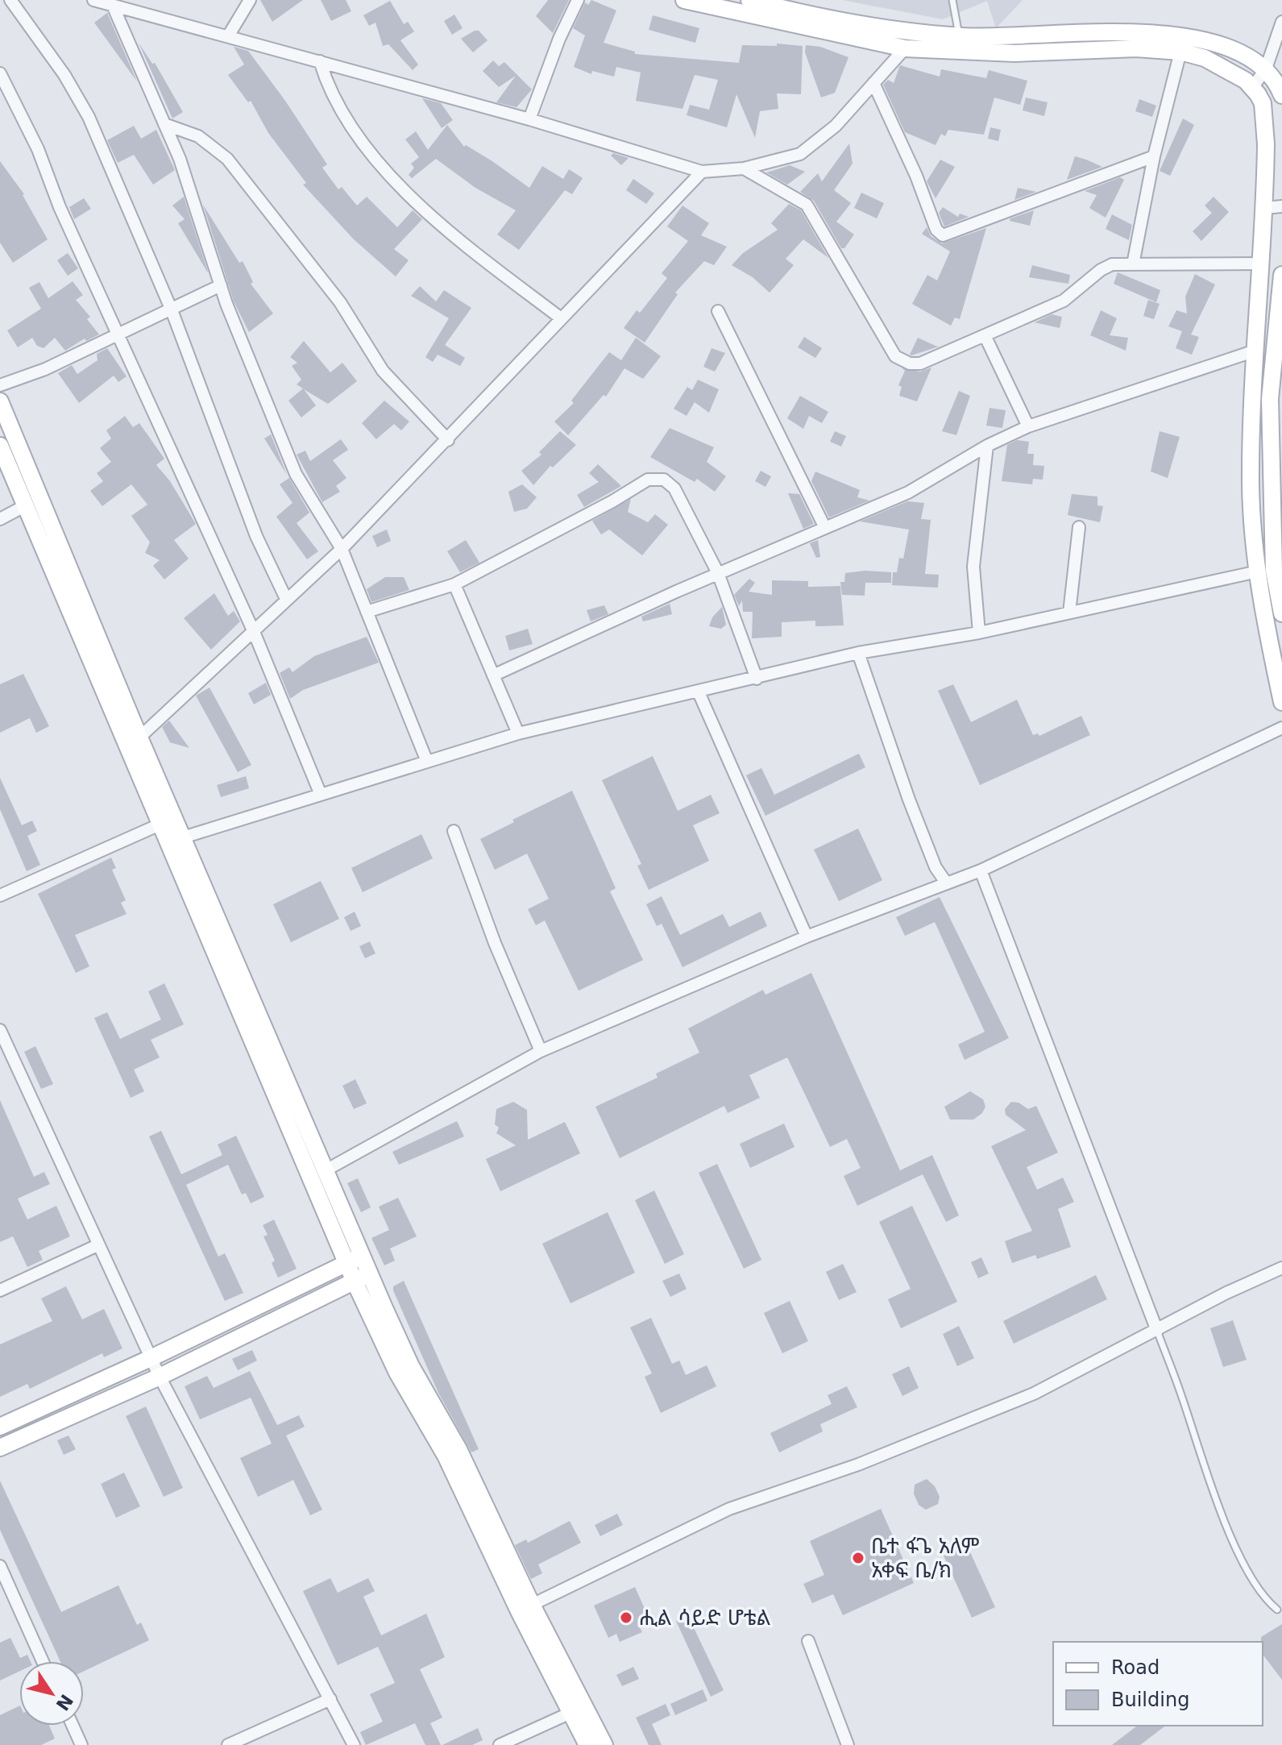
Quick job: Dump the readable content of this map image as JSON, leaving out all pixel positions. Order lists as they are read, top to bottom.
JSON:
{
  "places": ["ቤተ ፋጌ አለም አቀፍ ቤ/ክ", "ሒል ሳይድ ሆቴል"],
  "legend": ["Road", "Building"],
  "north": "bottom right"
}
